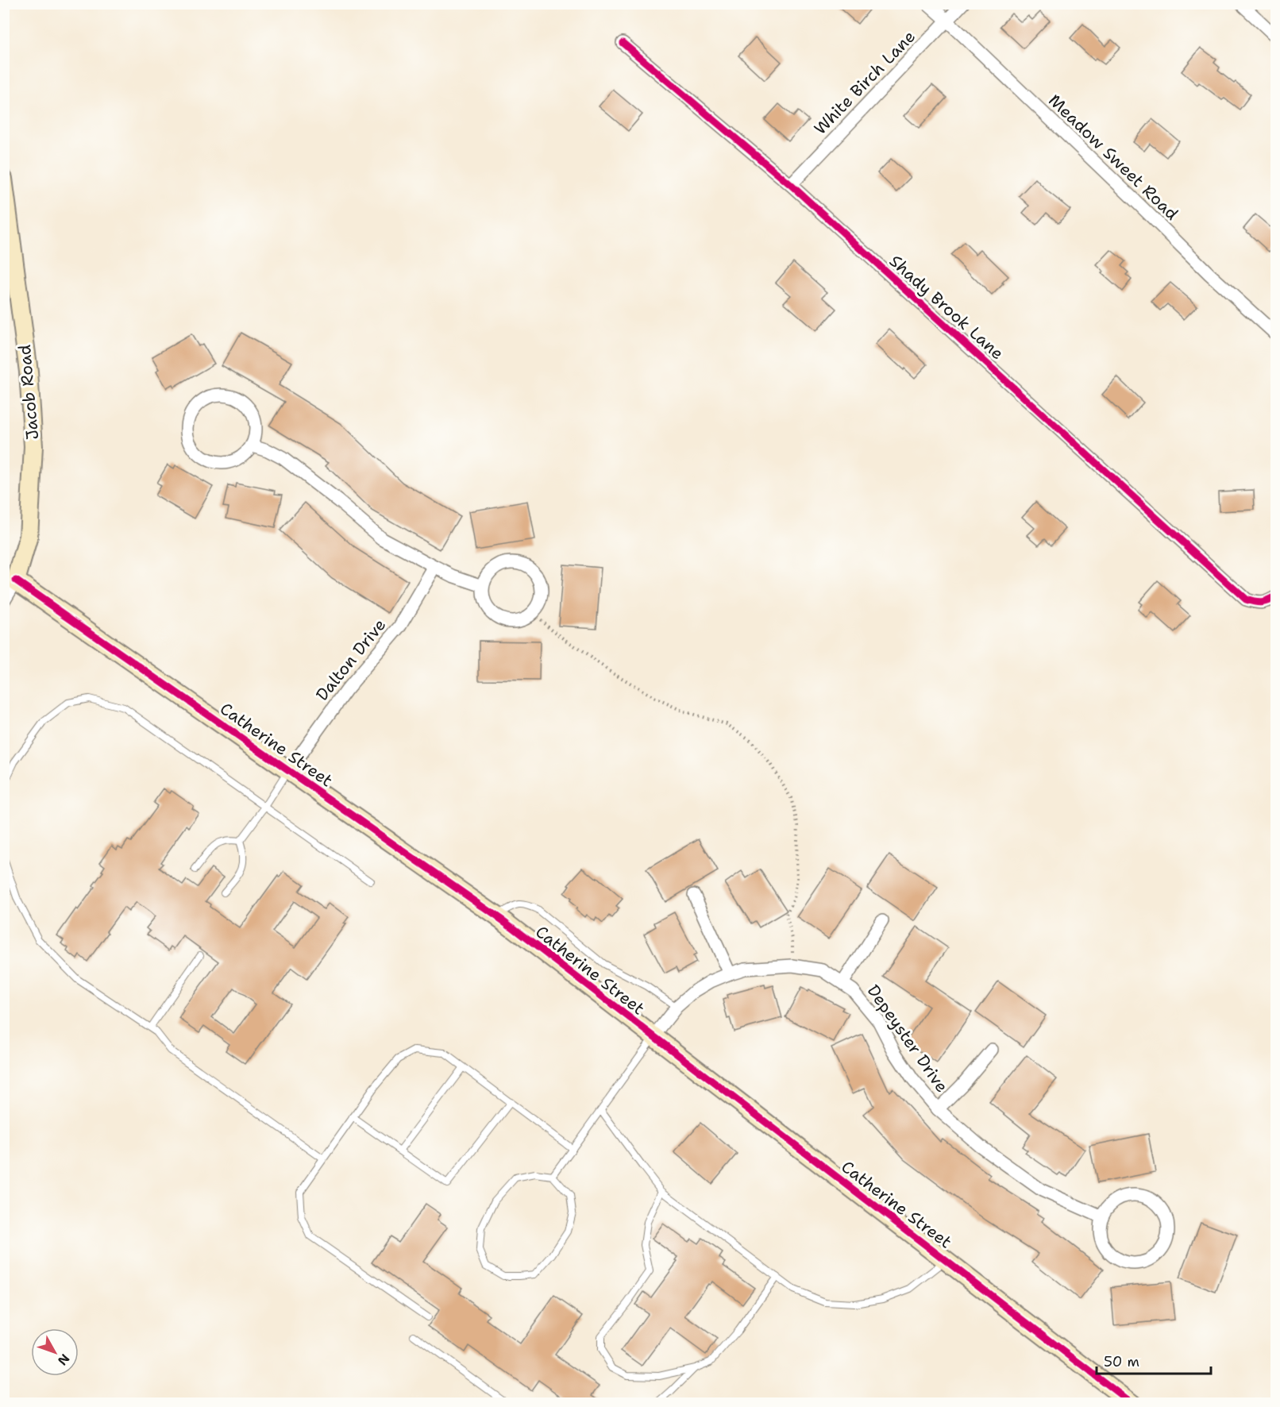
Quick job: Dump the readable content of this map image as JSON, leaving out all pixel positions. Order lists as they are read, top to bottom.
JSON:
{
  "streets": {
    "street": [
      "White Birch Lane",
      "Meadow Sweet Road",
      "Shady Brook Lane",
      "Jacob Road",
      "Dalton Drive",
      "Catherine Street",
      "Depeyster Drive"
    ]
  },
  "crossings": [
    ["White Birch Lane", "Meadow Sweet Road"],
    ["White Birch Lane", "Shady Brook Lane"],
    ["Jacob Road", "Catherine Street"],
    ["Dalton Drive", "Catherine Street"],
    ["Catherine Street", "Depeyster Drive"]
  ],
  "scale_bar": "50 m",
  "north": "bottom right"
}
